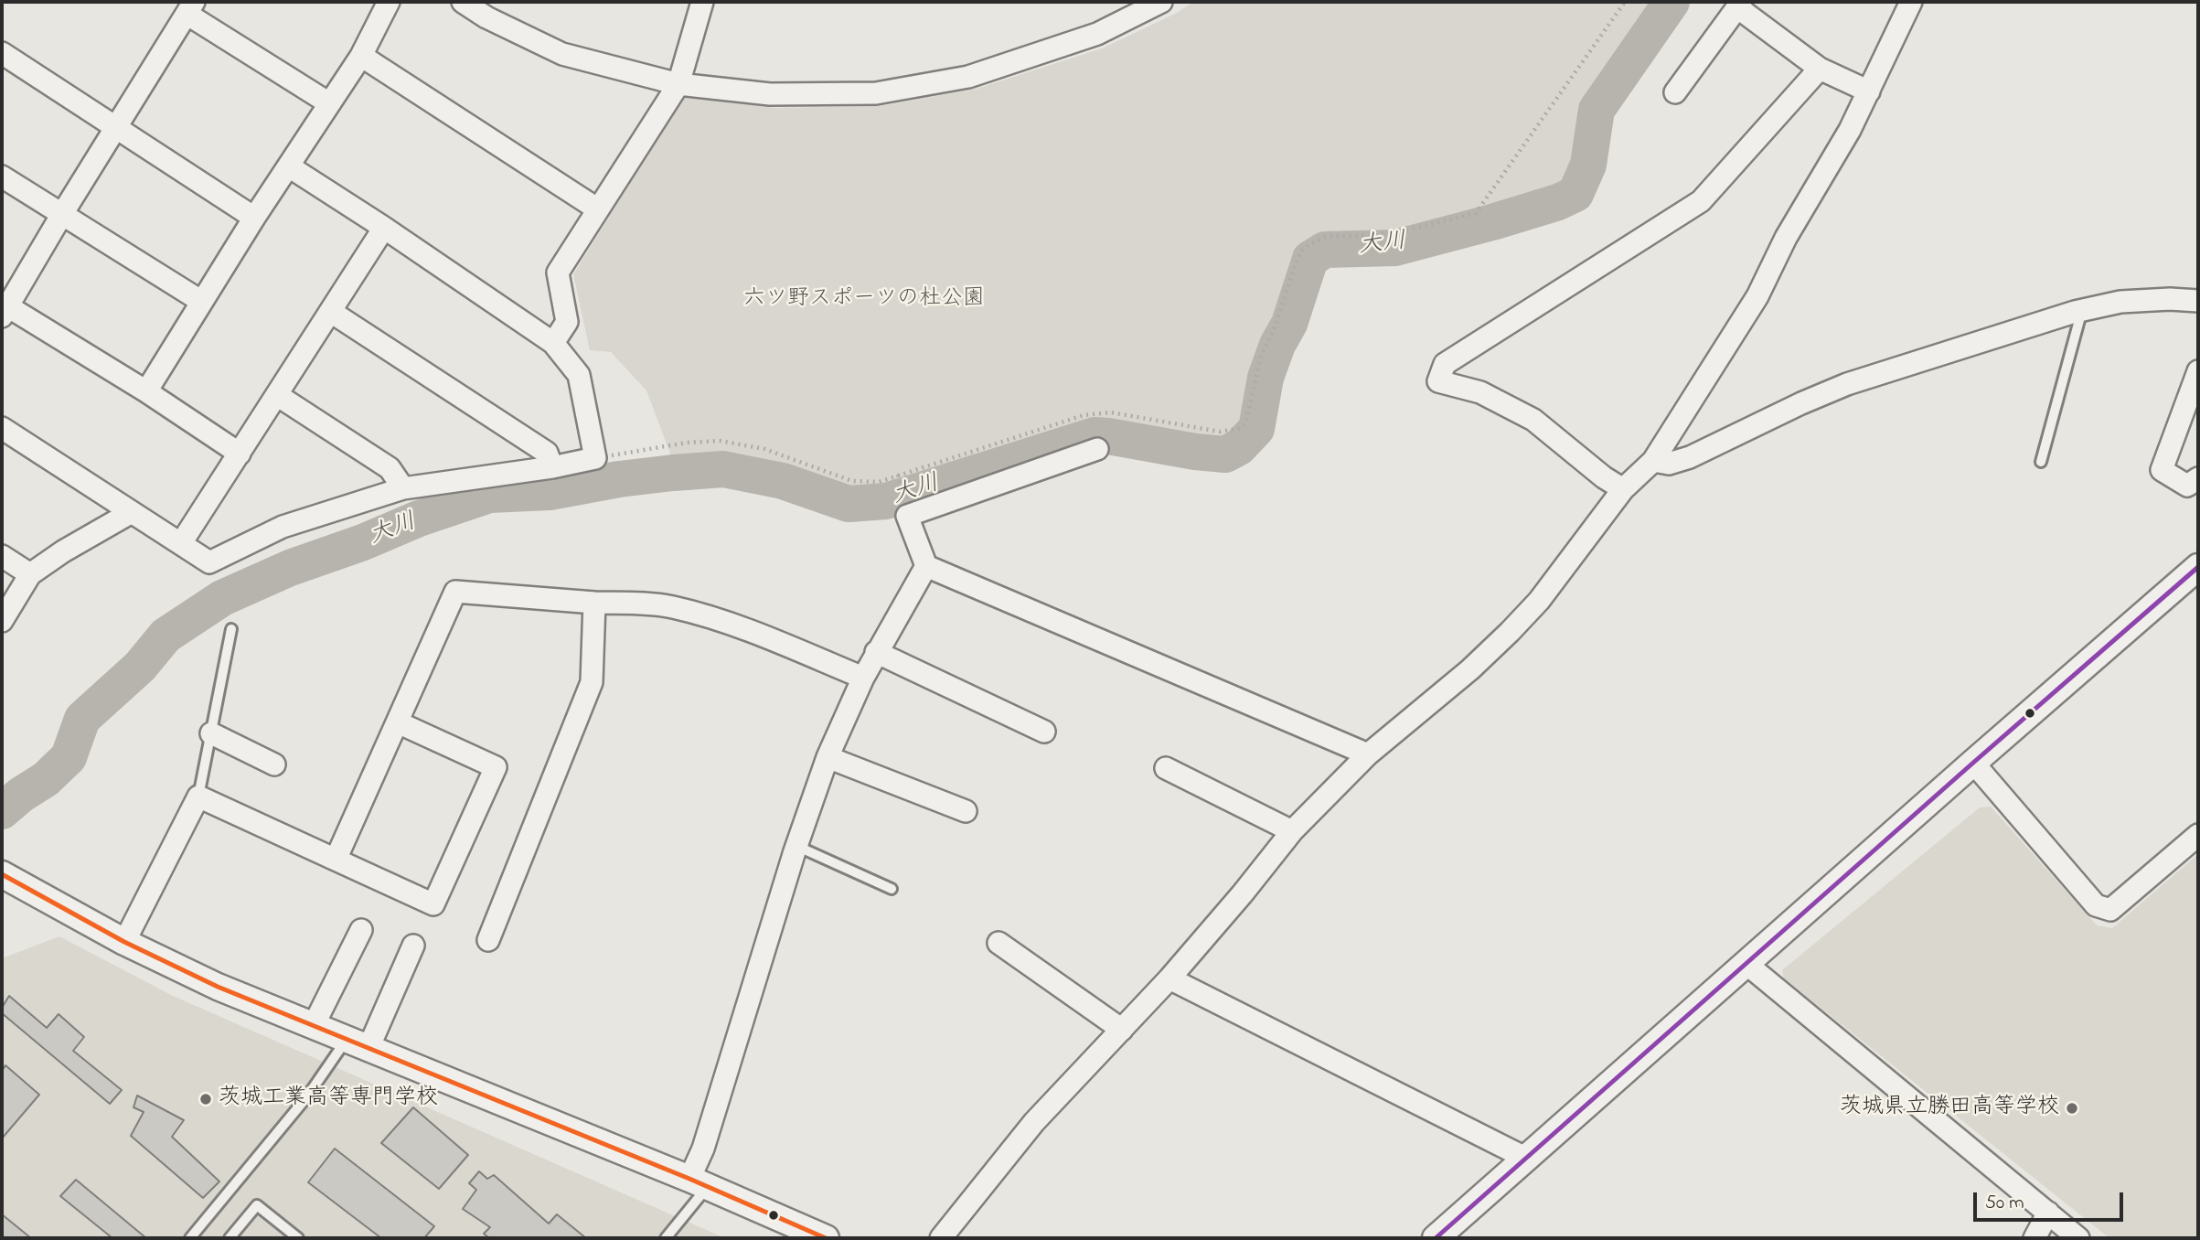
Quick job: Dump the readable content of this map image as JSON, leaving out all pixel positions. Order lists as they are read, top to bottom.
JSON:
{
  "water": ["大川"],
  "parks": ["六ツ野スポーツの杜公園"],
  "places": ["茨城工業高等専門学校", "茨城県立勝田高等学校"],
  "scale_bar": "50 m"
}
